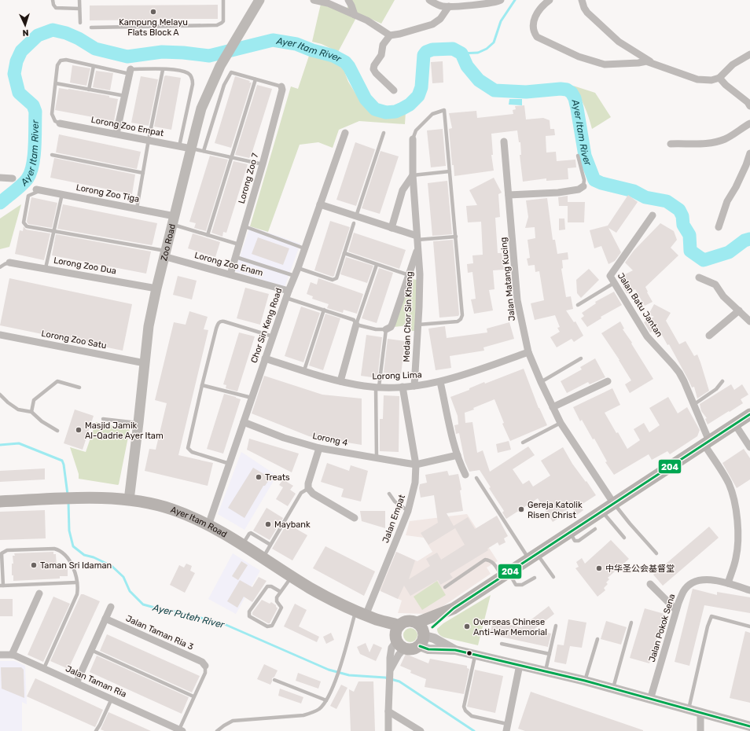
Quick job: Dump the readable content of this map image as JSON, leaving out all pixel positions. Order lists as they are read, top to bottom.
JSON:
{
  "streets": {
    "main road": ["Zoo Road", "Ayer Itam Road"],
    "street": [
      "Lorong Zoo Empat",
      "Lorong Zoo 7",
      "Lorong Zoo Tiga",
      "Lorong Zoo Enam",
      "Lorong Zoo Dua",
      "Jalan Matang Kucing",
      "Jalan Batu Jantan",
      "Medan Chor Sin Kheng",
      "Chor Sin Keng Road",
      "Lorong Zoo Satu",
      "Lorong Lima",
      "Lorong 4",
      "Jalan Empat",
      "Jalan Pokok Sena",
      "Jalan Taman Ria 3",
      "Jalan Taman Ria"
    ]
  },
  "crossings": [
    ["Lorong Zoo Empat", "Zoo Road"],
    ["Lorong Zoo 7", "Lorong Zoo Enam"],
    ["Lorong Zoo Tiga", "Zoo Road"],
    ["Zoo Road", "Lorong Zoo Enam"],
    ["Zoo Road", "Lorong Zoo Dua"],
    ["Zoo Road", "Lorong Zoo Satu"],
    ["Zoo Road", "Ayer Itam Road"],
    ["Lorong Zoo Enam", "Chor Sin Keng Road"],
    ["Jalan Matang Kucing", "Lorong Lima"],
    ["Jalan Batu Jantan", "Jalan Pokok Sena"],
    ["Medan Chor Sin Kheng", "Lorong Lima"],
    ["Chor Sin Keng Road", "Lorong Lima"],
    ["Chor Sin Keng Road", "Lorong 4"],
    ["Chor Sin Keng Road", "Ayer Itam Road"],
    ["Lorong Lima", "Jalan Empat"],
    ["Lorong 4", "Jalan Empat"],
    ["Jalan Empat", "Ayer Itam Road"]
  ],
  "water": ["Ayer Itam River", "Ayer Puteh River"],
  "places": [
    "Kampung Melayu Flats Block A",
    "Masjid Jamik Al-Qadrie Ayer Itam",
    "Treats",
    "Gereja Katolik Risen Christ",
    "Maybank",
    "Taman Sri Idaman",
    "中华圣公会基督堂",
    "Overseas Chinese Anti-War Memorial"
  ],
  "lines": ["transit line 204"],
  "north": "bottom"
}
